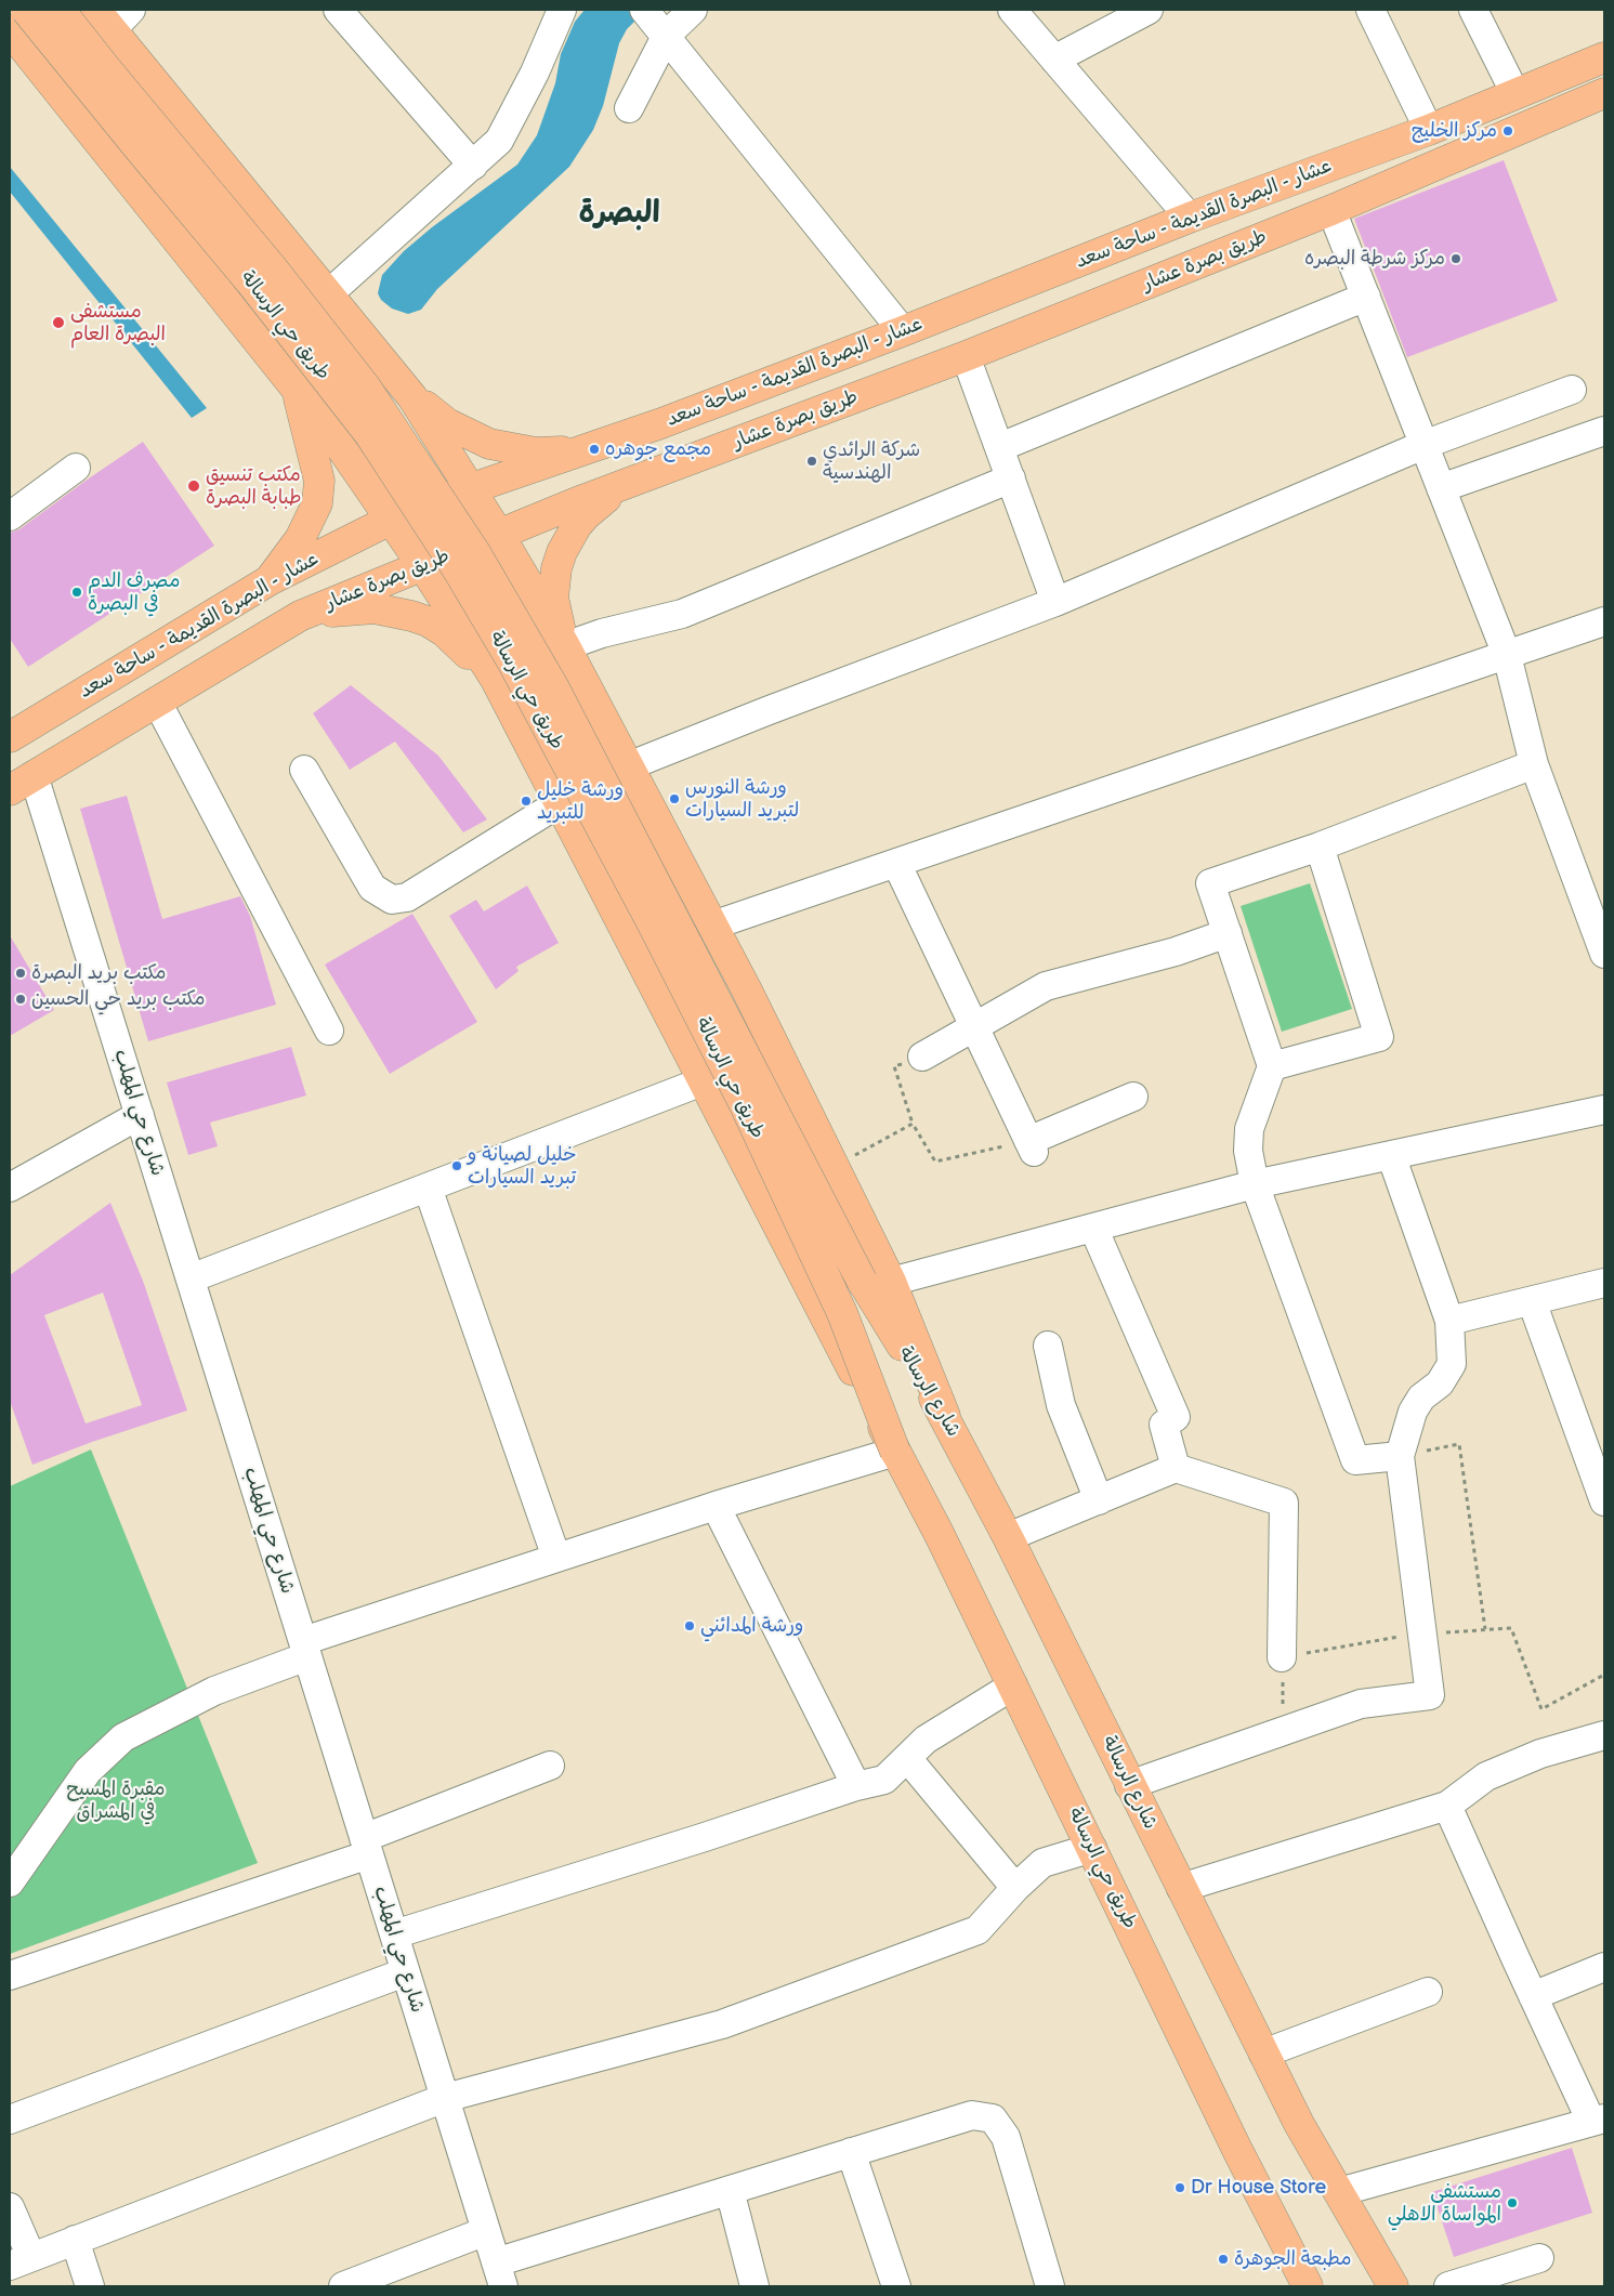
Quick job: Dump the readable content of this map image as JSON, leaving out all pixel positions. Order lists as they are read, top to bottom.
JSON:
{
  "streets": {
    "main road": [
      "عشار - البصرة القديمة - ساحة سعد",
      "طريق بصرة عشار",
      "طريق حي الرسالة",
      "شارع الرسالة"
    ],
    "street": ["شارع حي المهلب"]
  },
  "crossings": [
    ["عشار - البصرة القديمة - ساحة سعد", "طريق حي الرسالة"],
    ["طريق بصرة عشار", "طريق حي الرسالة"],
    ["طريق بصرة عشار", "شارع حي المهلب"],
    ["طريق حي الرسالة", "شارع الرسالة"]
  ],
  "districts": ["البصرة"],
  "parks": ["مقبرة المسيح في المشراق"],
  "places": [
    "مركز الخليج",
    "مركز شرطة البصره",
    "مستشفى البصرة العام",
    "مجمع جوهره",
    "شركة الرائدي الهندسية",
    "مكتب تنسيق طبابة البصرة",
    "مصرف الدم في البصرة",
    "ورشة النورس لتبريد السيارات",
    "ورشة خليل للتبريد",
    "مكتب بريد البصرة",
    "مكتب بريد حي الحسين",
    "خليل لصيانة و تبريد السيارات",
    "ورشة المدائني",
    "Dr House Store",
    "مستشفى المواساة اﻻهلي",
    "مطبعة الجوهرة"
  ]
}
